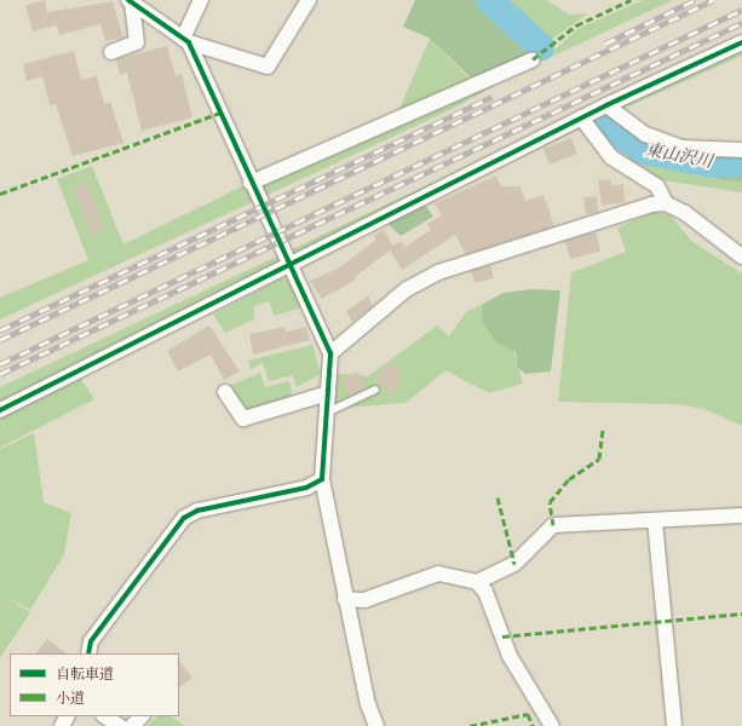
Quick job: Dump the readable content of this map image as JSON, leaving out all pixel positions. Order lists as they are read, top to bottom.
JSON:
{
  "water": ["東山沢川"],
  "legend": ["自転車道", "小道"]
}
